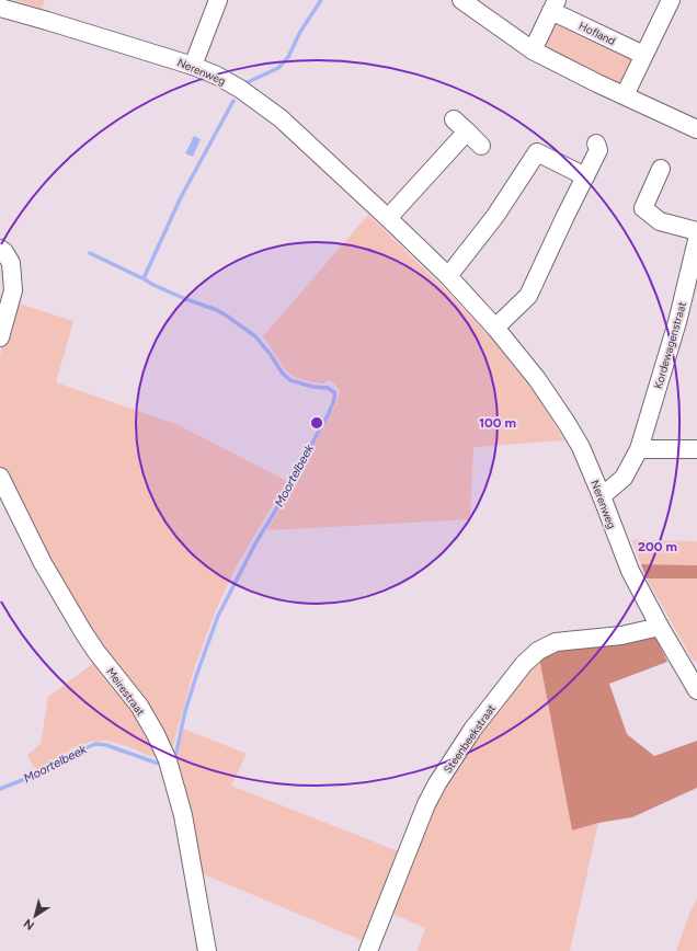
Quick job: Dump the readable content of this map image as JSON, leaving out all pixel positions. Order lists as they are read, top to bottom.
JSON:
{
  "streets": {
    "street": [
      "Hofland",
      "Nerenweg",
      "Kordewagenstraat",
      "Meirestraat",
      "Steenbeekstraat"
    ]
  },
  "crossings": [
    ["Nerenweg", "Kordewagenstraat"],
    ["Nerenweg", "Steenbeekstraat"]
  ],
  "water": ["Moortelbeek"],
  "north": "bottom left",
  "rings": ["100 m", "200 m"]
}
